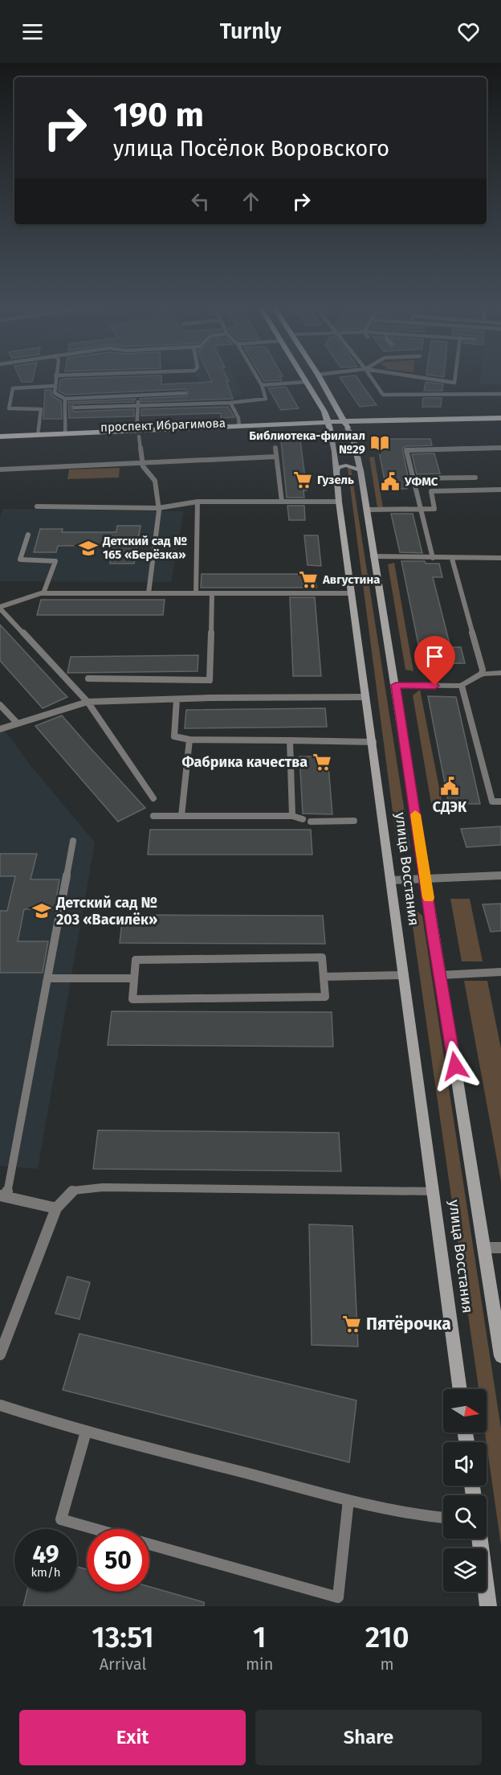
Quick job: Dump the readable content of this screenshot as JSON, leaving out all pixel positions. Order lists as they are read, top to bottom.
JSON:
{
  "streets": {
    "main road": ["проспект Ибрагимова", "улица Восстания"]
  },
  "crossings": [
    ["проспект Ибрагимова", "улица Восстания"]
  ],
  "places": {
    "library": ["Библиотека-филиал №29"],
    "supermarket": [
      "Гузель",
      "Августина",
      "Фабрика качества",
      "Пятёрочка"
    ],
    "public building": ["УФМС", "СДЭК"],
    "school or university": ["Детский сад № 165 «Берёзка»", "Детский сад № 203 «Василёк»"]
  },
  "north": "right",
  "page": {
    "header": "Turnly",
    "turn": ["190 m", "улица Посёлок Воровского"],
    "speed": "49 km/h",
    "limit": "50",
    "eta": [
      "13:51",
      "Arrival",
      "1",
      "min",
      "210",
      "m"
    ],
    "buttons": ["Exit", "Share"]
  }
}
